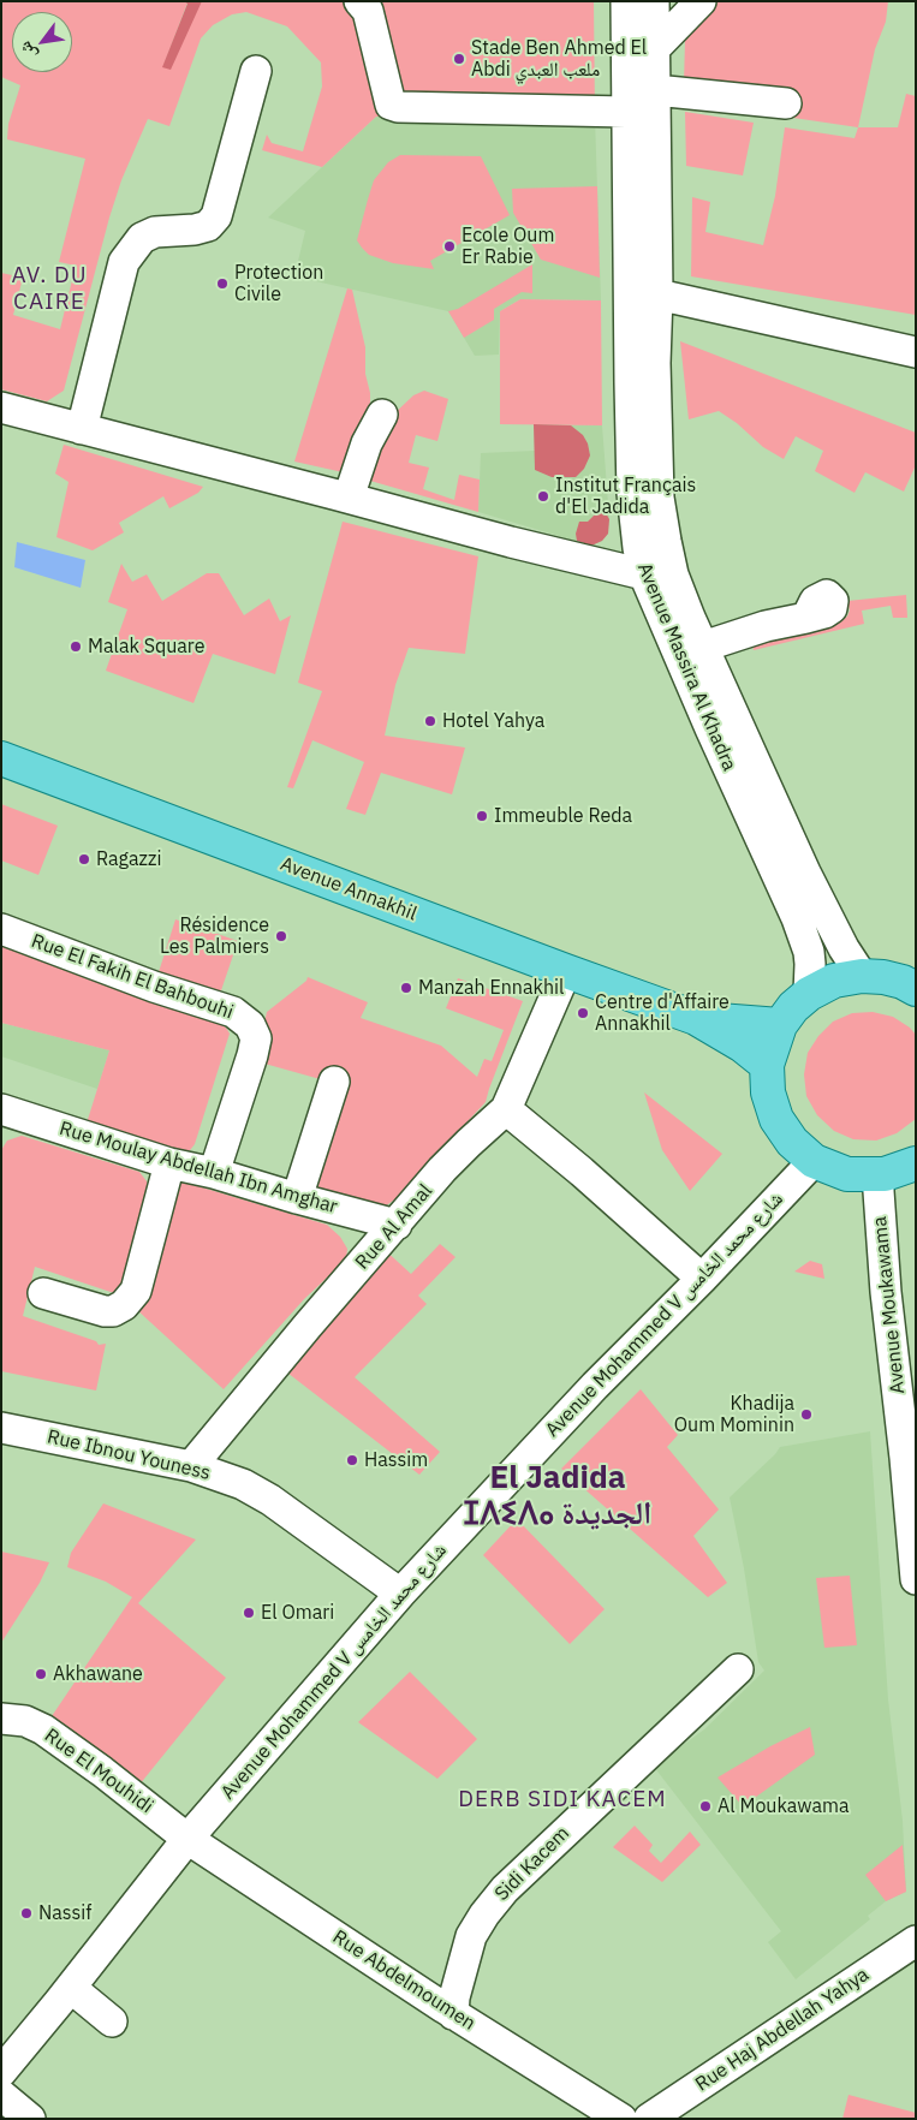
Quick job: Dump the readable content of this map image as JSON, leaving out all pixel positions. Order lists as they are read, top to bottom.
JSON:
{
  "streets": {
    "main road": ["Avenue Annakhil"],
    "street": [
      "Avenue Massira Al Khadra",
      "Rue El Fakih El Bahbouhi",
      "Rue Moulay Abdellah Ibn Amghar",
      "Rue Al Amal",
      "Avenue Moukawama",
      "Avenue Mohammed V شارع محمد الخامس",
      "Rue Ibnou Youness",
      "Rue El Mouhidi",
      "Sidi Kacem",
      "Rue Abdelmoumen",
      "Rue Haj Abdellah Yahya"
    ]
  },
  "crossings": [
    ["Avenue Annakhil", "Rue Al Amal"],
    ["Rue El Fakih El Bahbouhi", "Rue Moulay Abdellah Ibn Amghar"],
    ["Rue Moulay Abdellah Ibn Amghar", "Rue Al Amal"],
    ["Rue Al Amal", "Rue Ibnou Youness"],
    ["Avenue Mohammed V شارع محمد الخامس", "Rue Ibnou Youness"],
    ["Avenue Mohammed V شارع محمد الخامس", "Rue El Mouhidi"],
    ["Avenue Mohammed V شارع محمد الخامس", "Rue Abdelmoumen"],
    ["Rue El Mouhidi", "Rue Abdelmoumen"],
    ["Sidi Kacem", "Rue Abdelmoumen"]
  ],
  "districts": ["AV. DU CAIRE", "El Jadida ⵊⴷⵉⴷⴰ الجديدة", "DERB SIDI KACEM"],
  "places": [
    "Stade Ben Ahmed El Abdi ملعب العبدي",
    "Ecole Oum Er Rabie",
    "Protection Civile",
    "Institut Français d'El Jadida",
    "Malak Square",
    "Hotel Yahya",
    "Immeuble Reda",
    "Ragazzi",
    "Résidence Les Palmiers",
    "Manzah Ennakhil",
    "Centre d'Affaire Annakhil",
    "Khadija Oum Mominin",
    "Hassim",
    "El Omari",
    "Akhawane",
    "Al Moukawama",
    "Nassif"
  ],
  "north": "bottom left"
}
